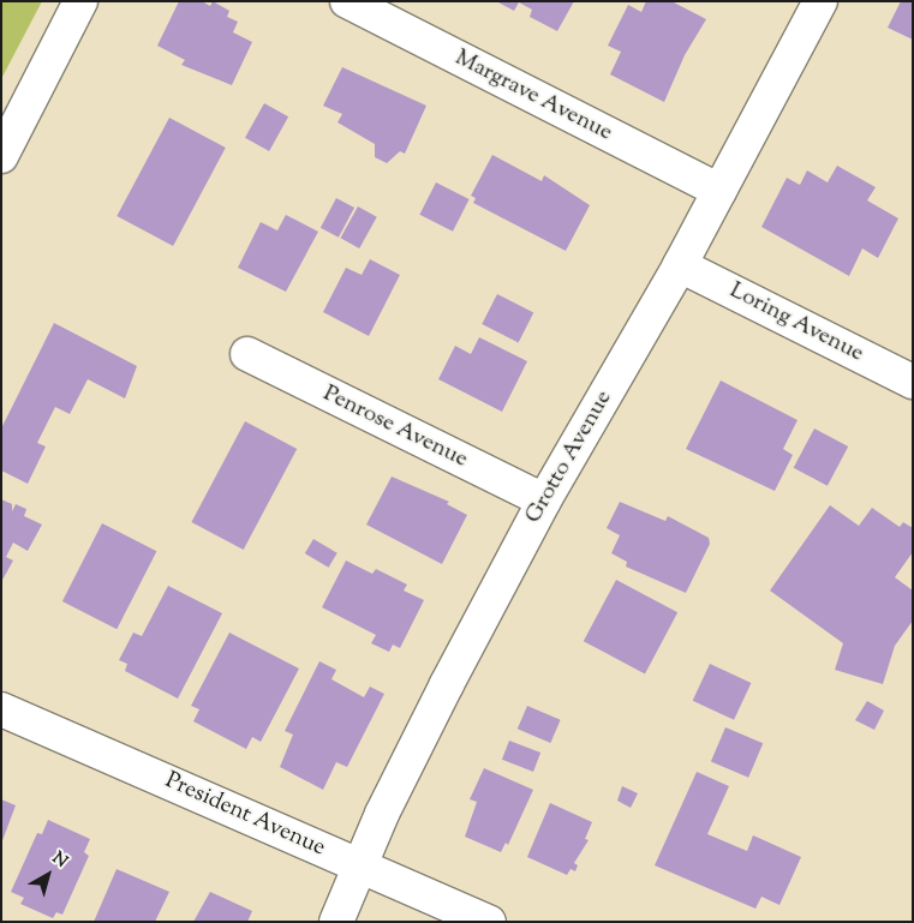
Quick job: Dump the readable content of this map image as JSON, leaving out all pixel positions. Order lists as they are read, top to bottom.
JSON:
{
  "streets": {
    "street": [
      "Margrave Avenue",
      "Loring Avenue",
      "Penrose Avenue",
      "Grotto Avenue",
      "President Avenue"
    ]
  },
  "crossings": [
    ["Margrave Avenue", "Grotto Avenue"],
    ["Loring Avenue", "Grotto Avenue"],
    ["Penrose Avenue", "Grotto Avenue"],
    ["Grotto Avenue", "President Avenue"]
  ],
  "north": "top right"
}
